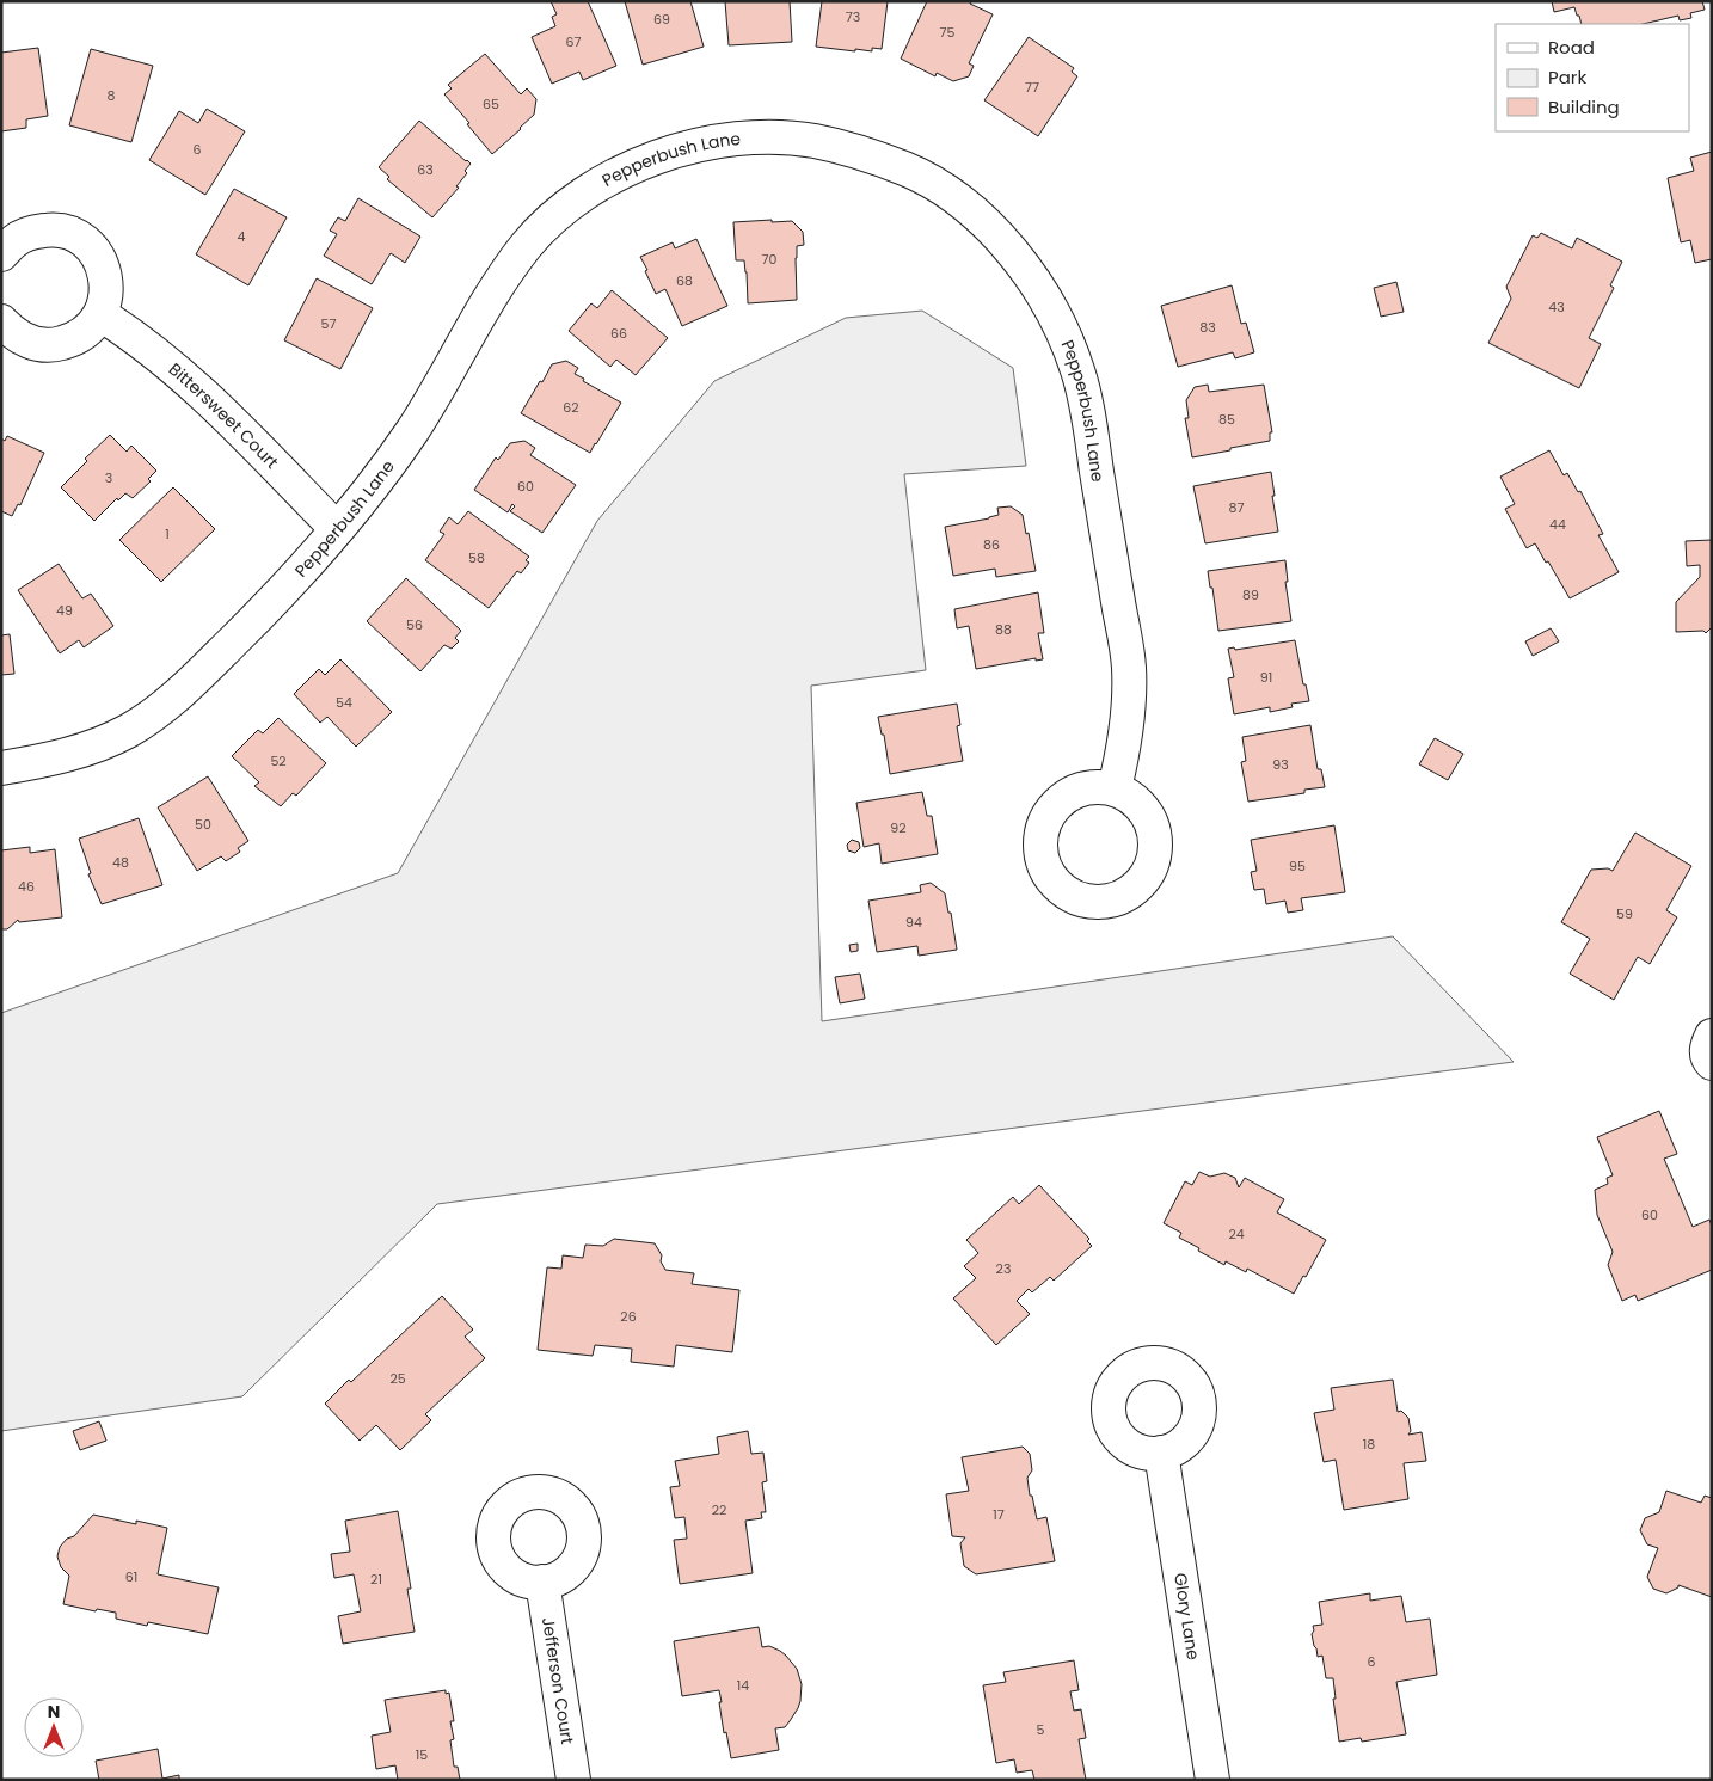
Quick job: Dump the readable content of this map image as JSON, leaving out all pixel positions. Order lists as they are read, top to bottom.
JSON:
{
  "streets": {
    "street": [
      "Pepperbush Lane",
      "Bittersweet Court",
      "Glory Lane",
      "Jefferson Court"
    ]
  },
  "crossings": [
    ["Pepperbush Lane", "Bittersweet Court"]
  ],
  "house_numbers": [
    "73",
    "69",
    "75",
    "67",
    "77",
    "8",
    "65",
    "6",
    "63",
    "4",
    "70",
    "68",
    "43",
    "57",
    "83",
    "66",
    "62",
    "85",
    "3",
    "60",
    "87",
    "44",
    "1",
    "86",
    "58",
    "89",
    "49",
    "56",
    "88",
    "91",
    "54",
    "52",
    "93",
    "50",
    "92",
    "48",
    "95",
    "46",
    "59",
    "94",
    "60",
    "24",
    "23",
    "26",
    "25",
    "18",
    "22",
    "17",
    "61",
    "21",
    "6",
    "14",
    "5",
    "15"
  ],
  "legend": ["Road", "Park", "Building"],
  "north": "top"
}
